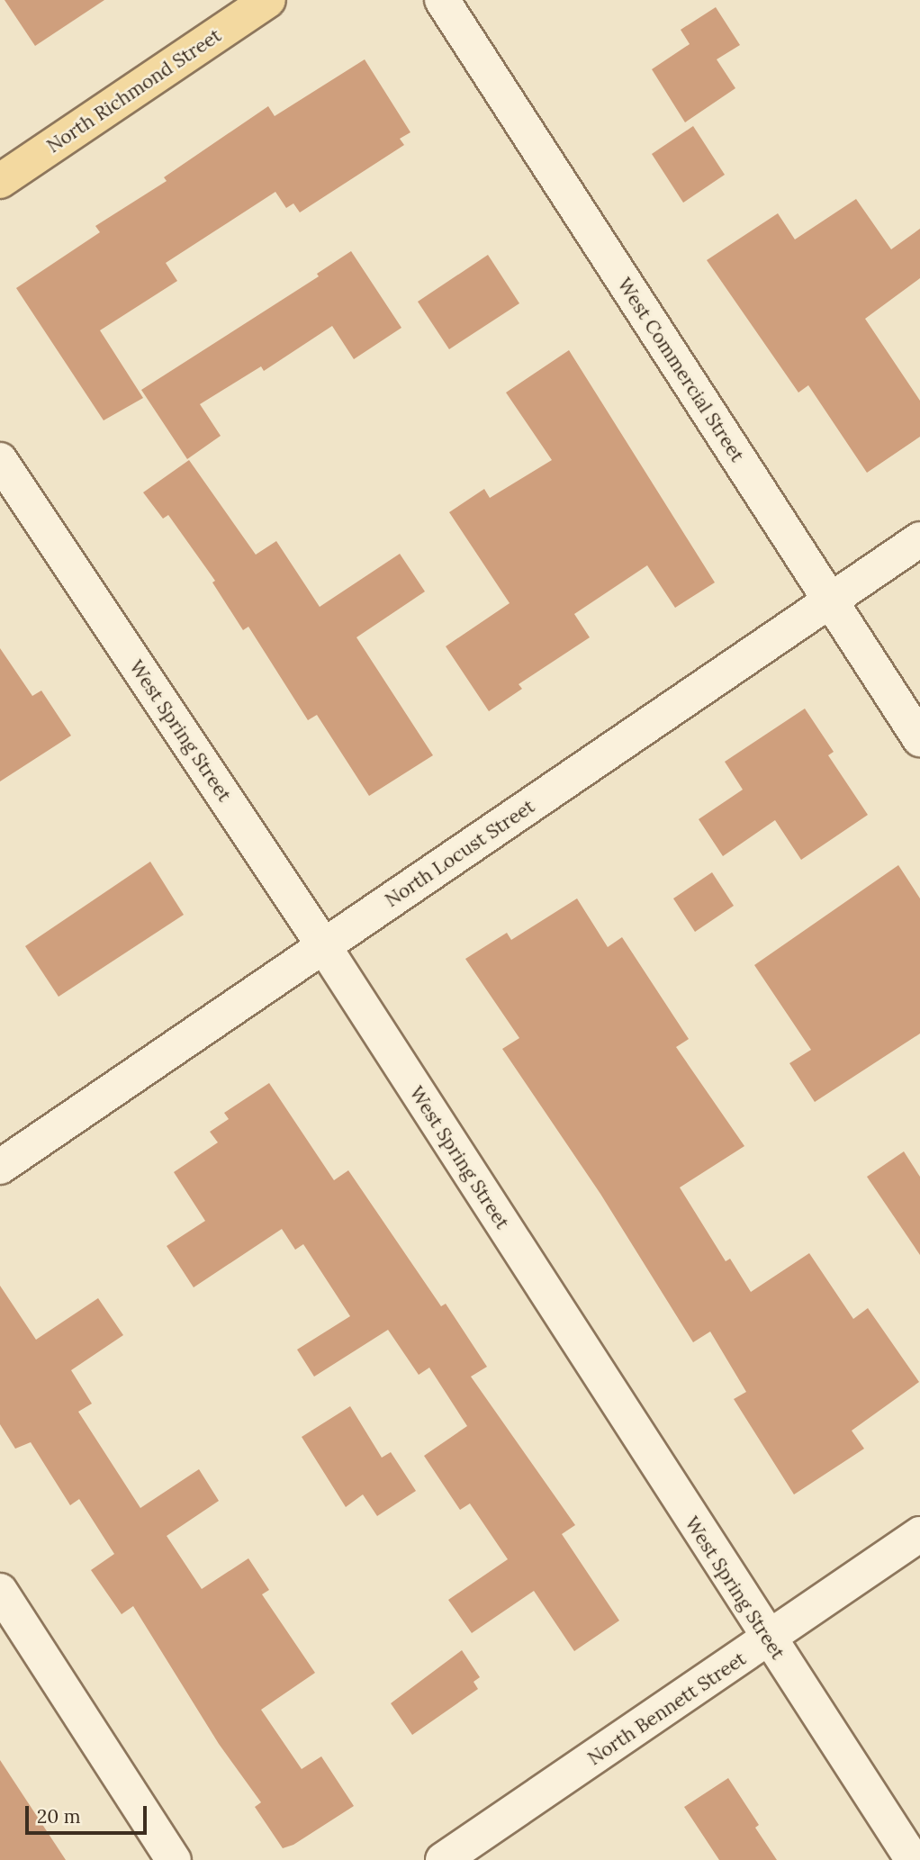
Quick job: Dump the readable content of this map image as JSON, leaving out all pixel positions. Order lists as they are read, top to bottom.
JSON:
{
  "streets": {
    "main road": ["North Richmond Street"],
    "street": [
      "West Commercial Street",
      "West Spring Street",
      "North Locust Street",
      "North Bennett Street"
    ]
  },
  "crossings": [
    ["West Commercial Street", "North Locust Street"],
    ["West Spring Street", "North Locust Street"],
    ["West Spring Street", "North Bennett Street"]
  ],
  "scale_bar": "20 m"
}
